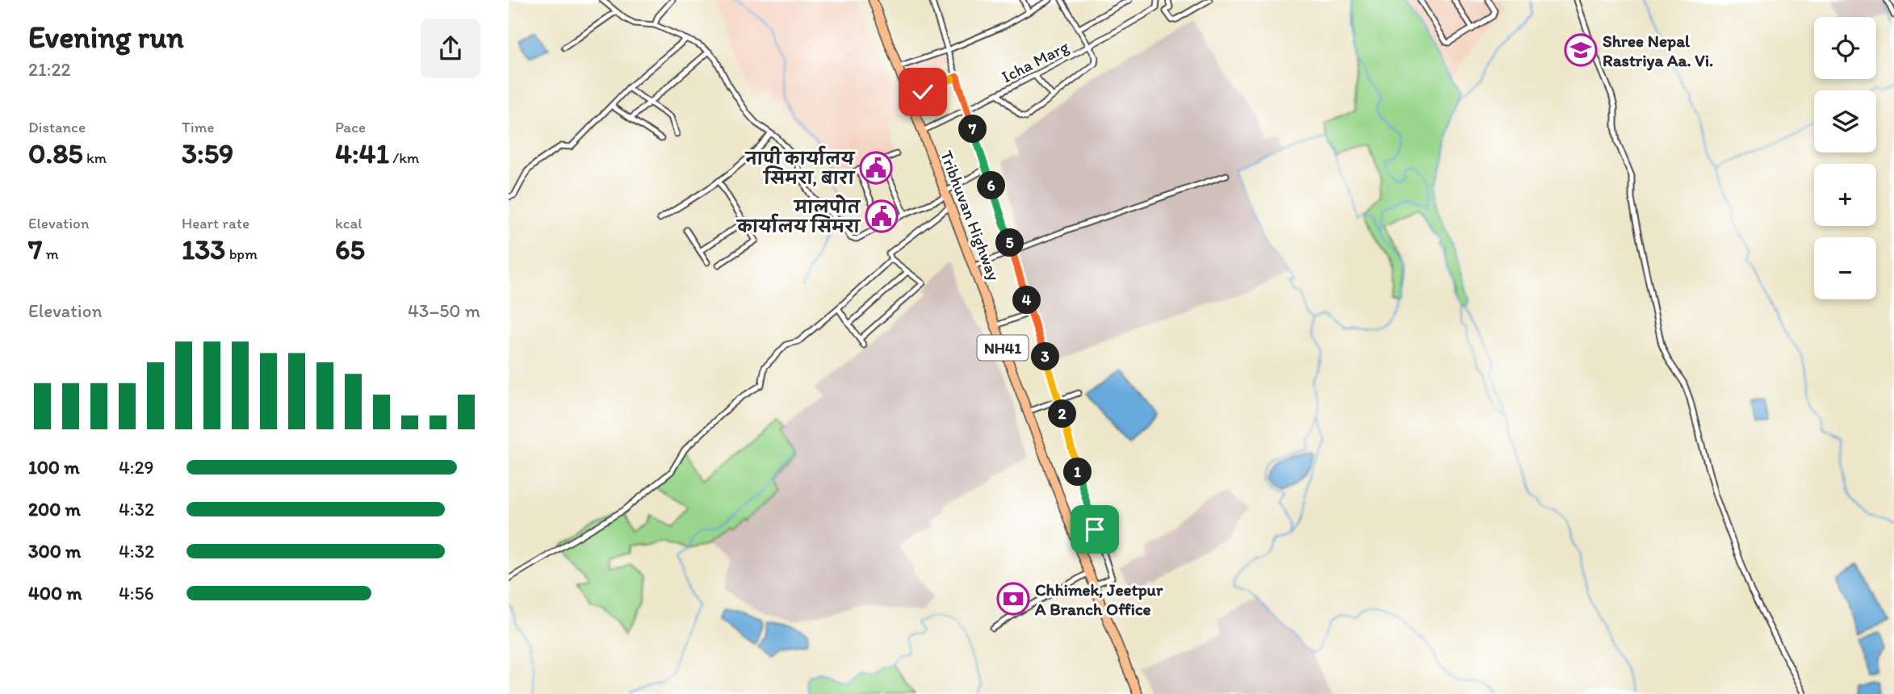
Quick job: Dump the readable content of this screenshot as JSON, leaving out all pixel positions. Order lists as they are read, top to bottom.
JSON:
{
  "streets": {
    "highway": ["Tribhuvan Highway", "NH41"],
    "street": ["Icha Marg"]
  },
  "crossings": [
    ["Icha Marg", "Tribhuvan Highway"]
  ],
  "places": {
    "school or university": ["Shree Nepal Rastriya Aa. Vi."],
    "public building": ["नापी कार्यालय सिमरा, बारा", "मालपोत कार्यालय सिमरा"],
    "bank": ["Chhimek, Jeetpur A Branch Office"]
  },
  "page": {
    "heading": ["Evening run", "21:22"],
    "map_buttons": ["+", "−"],
    "stats": [
      ["Distance", "0.85 km"],
      ["Time", "3:59"],
      ["Pace", "4:41 /km"],
      ["Elevation", "7 m"],
      ["Heart rate", "133 bpm"],
      ["kcal", "65"]
    ],
    "pins": [
      "7",
      "6",
      "5",
      "4",
      "3",
      "2",
      "1"
    ],
    "chart": ["Elevation", "43–50 m"],
    "list": [
      {
        "name": "100 m",
        "note": "4:29"
      },
      {
        "name": "200 m",
        "note": "4:32"
      },
      {
        "name": "300 m",
        "note": "4:32"
      },
      {
        "name": "400 m",
        "note": "4:56"
      }
    ]
  }
}
